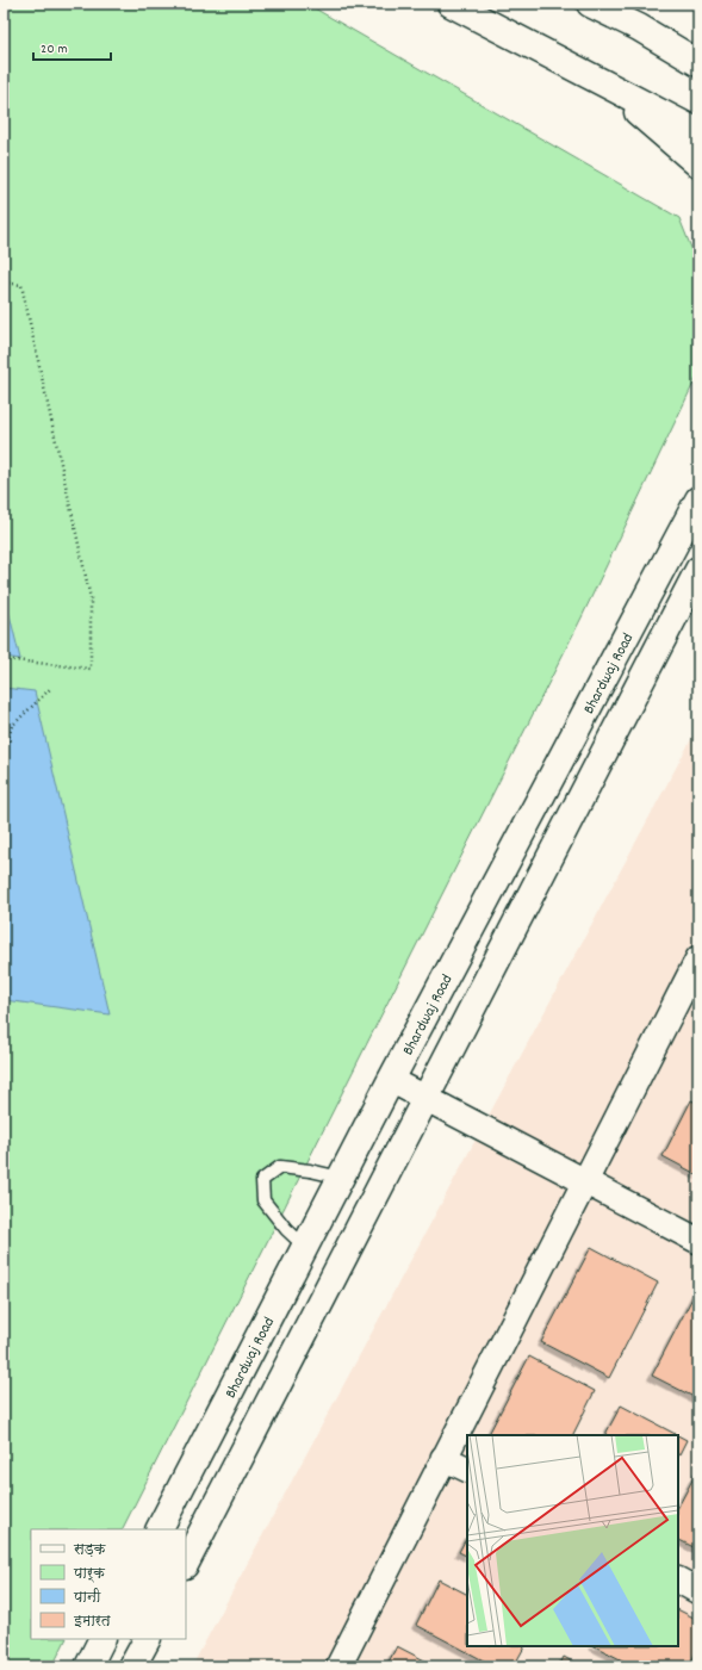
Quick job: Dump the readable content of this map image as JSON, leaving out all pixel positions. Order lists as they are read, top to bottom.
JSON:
{
  "streets": {
    "street": ["Bhardwaj Road"]
  },
  "legend": [
    "सड़क",
    "पार्क",
    "पानी",
    "इमारत"
  ],
  "scale_bar": "20 m"
}
